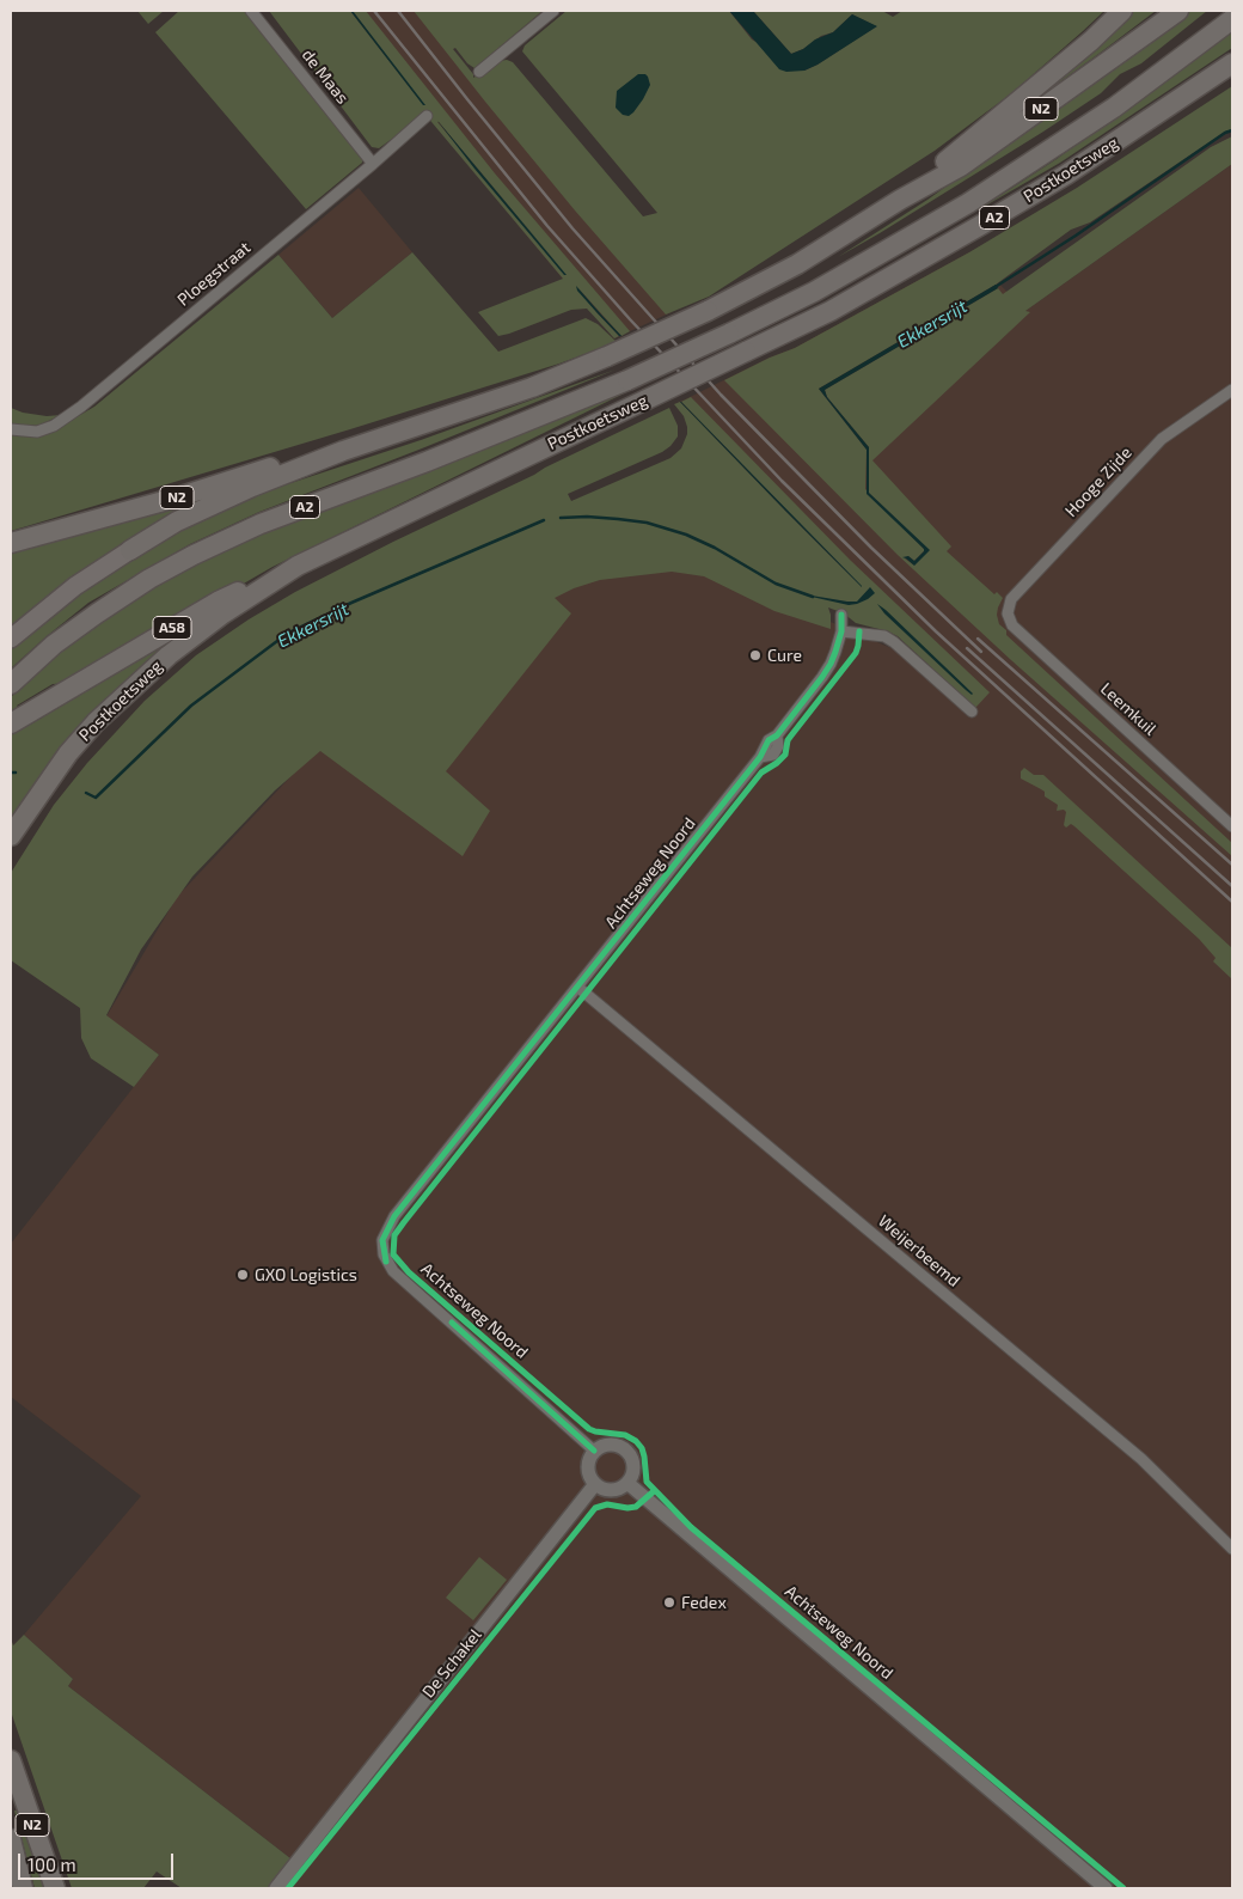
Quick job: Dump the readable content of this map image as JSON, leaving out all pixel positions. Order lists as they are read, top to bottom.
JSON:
{
  "streets": {
    "highway": [
      "N2",
      "Postkoetsweg",
      "A2",
      "A58"
    ],
    "street": [
      "de Maas",
      "Ploegstraat",
      "Hooge Zijde",
      "Leemkuil",
      "Achtseweg Noord",
      "Weijerbeemd",
      "De Schakel"
    ]
  },
  "crossings": [
    ["de Maas", "Ploegstraat"],
    ["Postkoetsweg", "A58"],
    ["Hooge Zijde", "Leemkuil"],
    ["Achtseweg Noord", "Weijerbeemd"],
    ["Achtseweg Noord", "De Schakel"]
  ],
  "water": ["Ekkersrijt"],
  "places": ["Cure", "GXO Logistics", "Fedex"],
  "scale_bar": "100 m"
}
